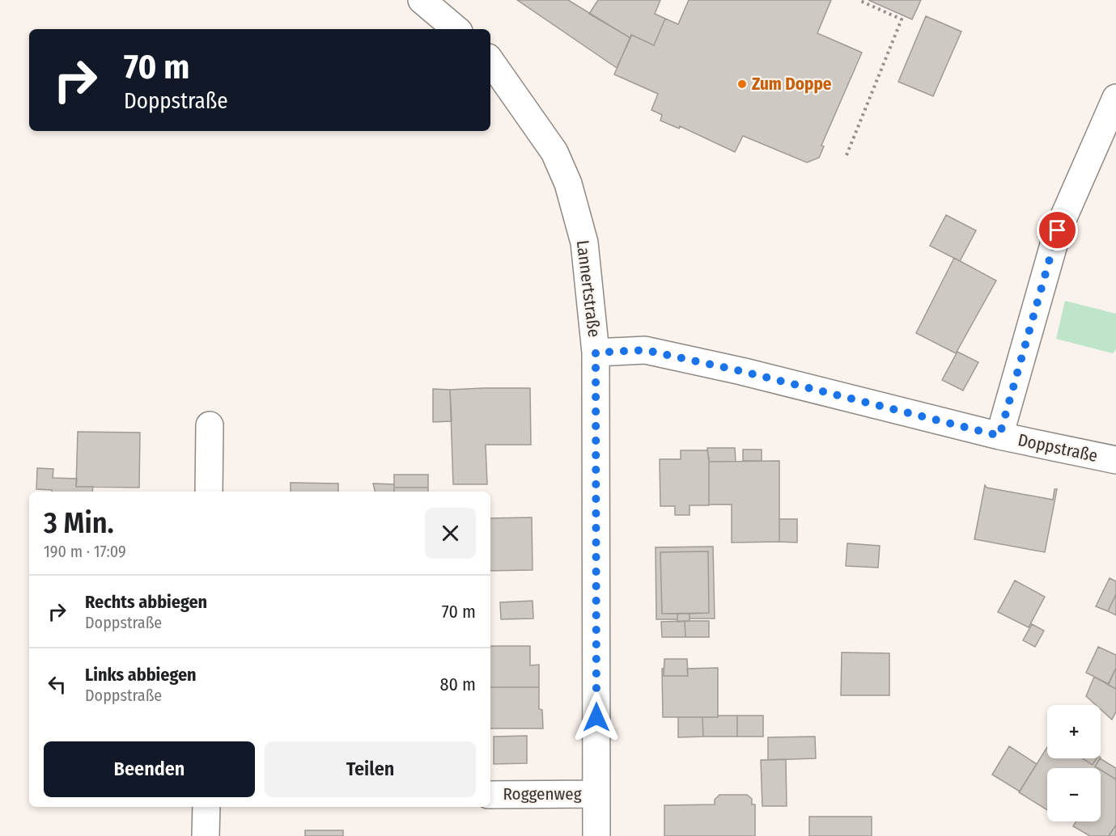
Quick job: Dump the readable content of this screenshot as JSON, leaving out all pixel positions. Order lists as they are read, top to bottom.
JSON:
{
  "streets": {
    "street": ["Lannertstraße", "Doppstraße", "Roggenweg"]
  },
  "crossings": [
    ["Lannertstraße", "Doppstraße"],
    ["Lannertstraße", "Roggenweg"]
  ],
  "places": ["Zum Doppe"],
  "page": {
    "turn": ["70 m", "Doppstraße"],
    "heading": ["3 Min.", "190 m · 17:09"],
    "list": [
      {
        "name": "Rechts abbiegen",
        "note": "Doppstraße",
        "value": "70 m"
      },
      {
        "name": "Links abbiegen",
        "note": "Doppstraße",
        "value": "80 m"
      }
    ],
    "map_buttons": ["+", "−"],
    "buttons": ["Beenden", "Teilen"]
  }
}
